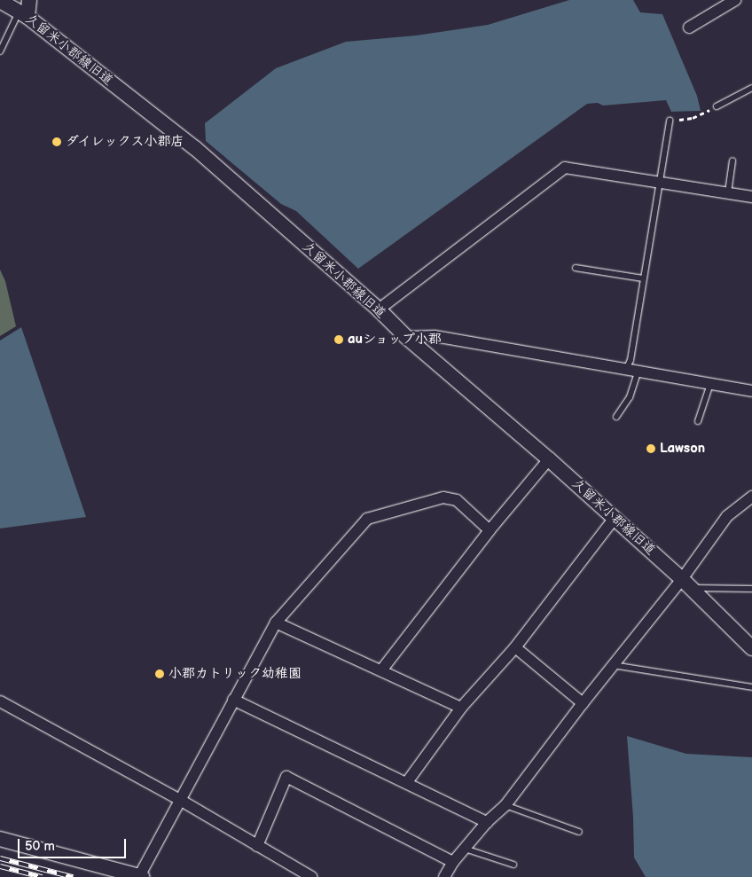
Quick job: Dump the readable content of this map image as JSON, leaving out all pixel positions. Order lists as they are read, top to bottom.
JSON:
{
  "streets": {
    "street": ["久留米小郡線旧道"]
  },
  "places": [
    "ダイレックス小郡店",
    "auショップ小郡",
    "Lawson",
    "小郡カトリック幼稚園"
  ],
  "scale_bar": "50 m"
}
